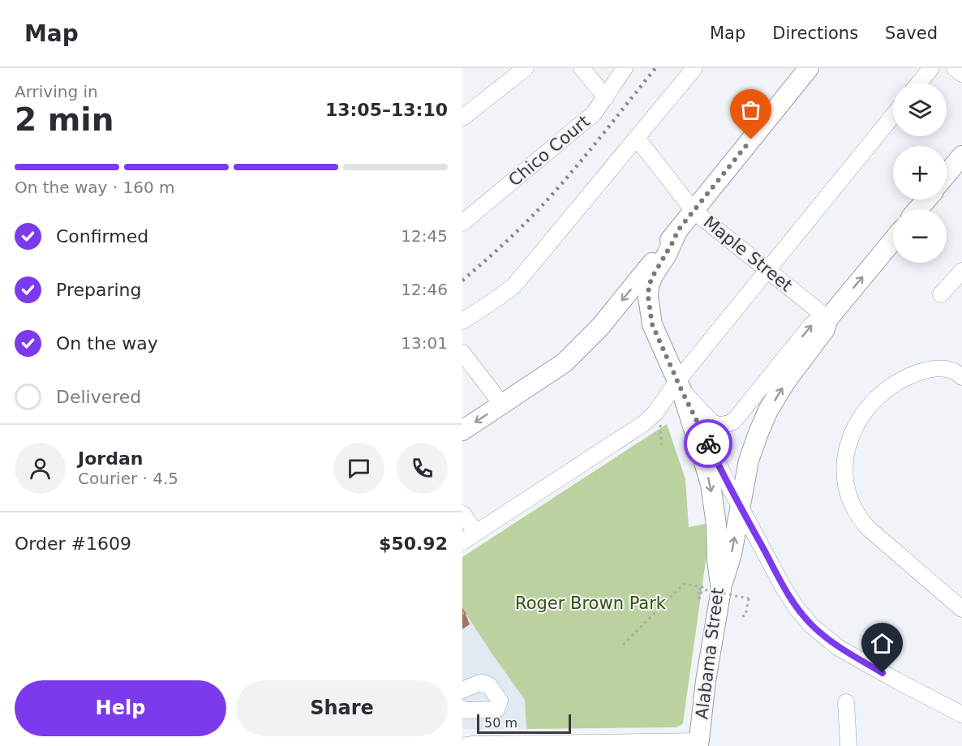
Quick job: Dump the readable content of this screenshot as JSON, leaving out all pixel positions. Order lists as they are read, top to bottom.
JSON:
{
  "streets": {
    "main road": ["Alabama Street"],
    "street": ["Chico Court", "Maple Street"]
  },
  "parks": ["Roger Brown Park"],
  "scale_bar": "50 m",
  "page": {
    "header": "Map",
    "nav": ["Map", "Directions", "Saved"],
    "heading": ["2 min", "Arriving in", "13:05–13:10"],
    "panel": [
      "Jordan",
      "Courier · 4.5",
      "Order #1609",
      "$50.92"
    ],
    "map_buttons": ["+", "−"],
    "bar": "On the way · 160 m",
    "list": [
      ["Confirmed", "12:45"],
      ["Preparing", "12:46"],
      ["On the way", "13:01"],
      "Delivered"
    ],
    "buttons": ["Help", "Share"],
    "scale": "50 m"
  }
}
